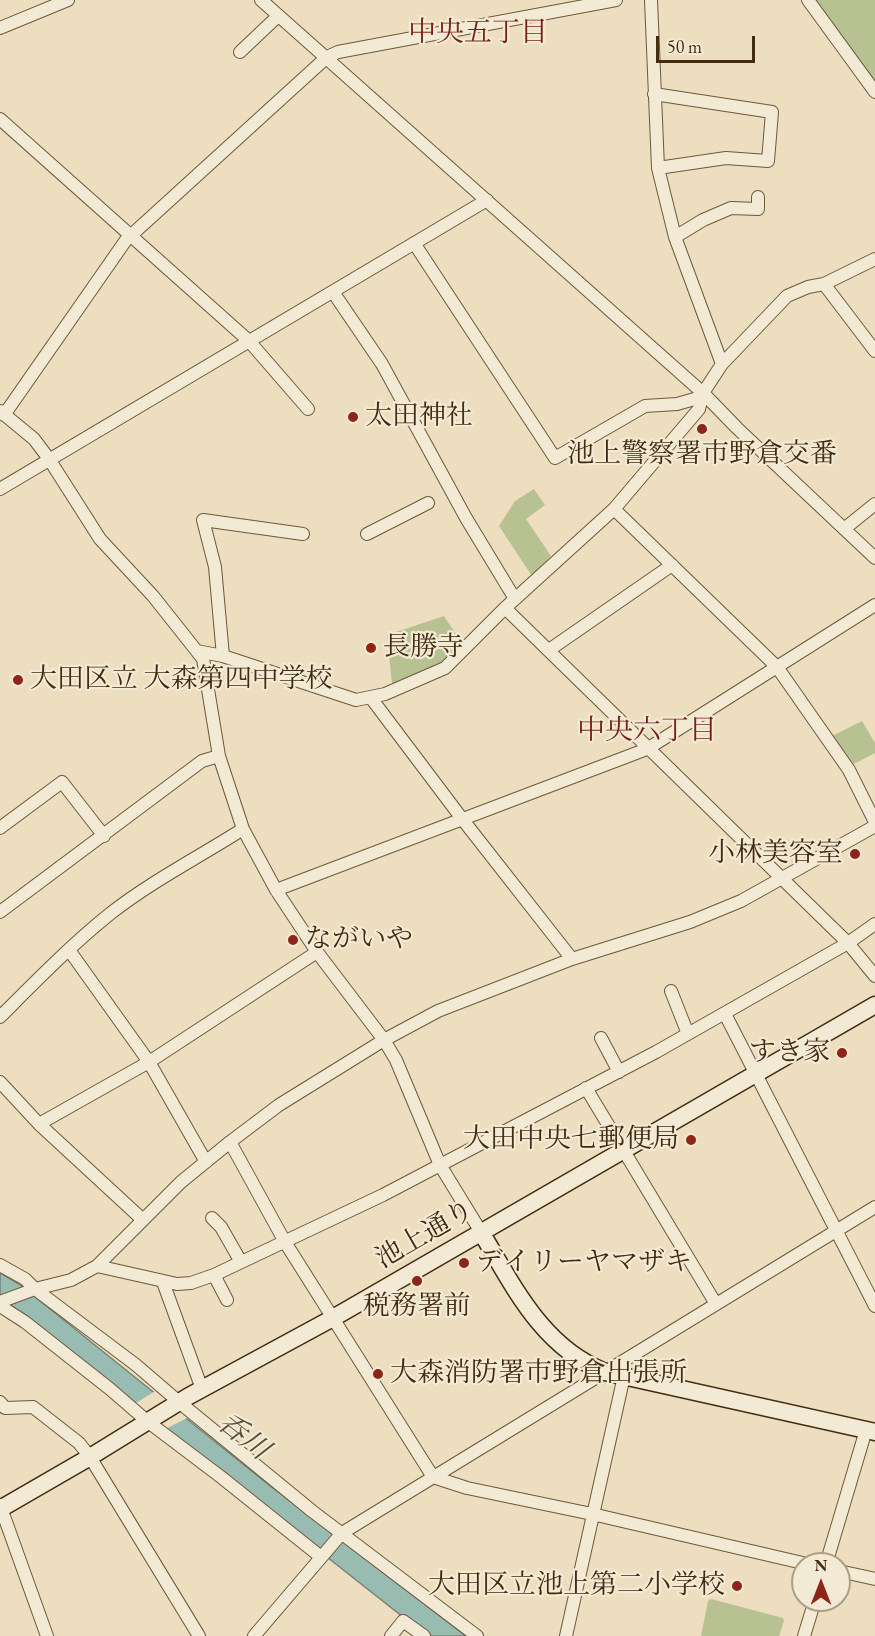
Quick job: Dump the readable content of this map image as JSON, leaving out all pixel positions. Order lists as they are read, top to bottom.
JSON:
{
  "streets": {
    "main road": ["池上通り"]
  },
  "districts": ["中央五丁目", "中央六丁目"],
  "water": ["呑川"],
  "places": [
    "太田神社",
    "池上警察署市野倉交番",
    "長勝寺",
    "大田区立 大森第四中学校",
    "小林美容室",
    "ながいや",
    "すき家",
    "大田中央七郵便局",
    "デイリーヤマザキ",
    "税務署前",
    "大森消防署市野倉出張所",
    "大田区立池上第二小学校"
  ],
  "scale_bar": "50 m",
  "north": "top"
}
